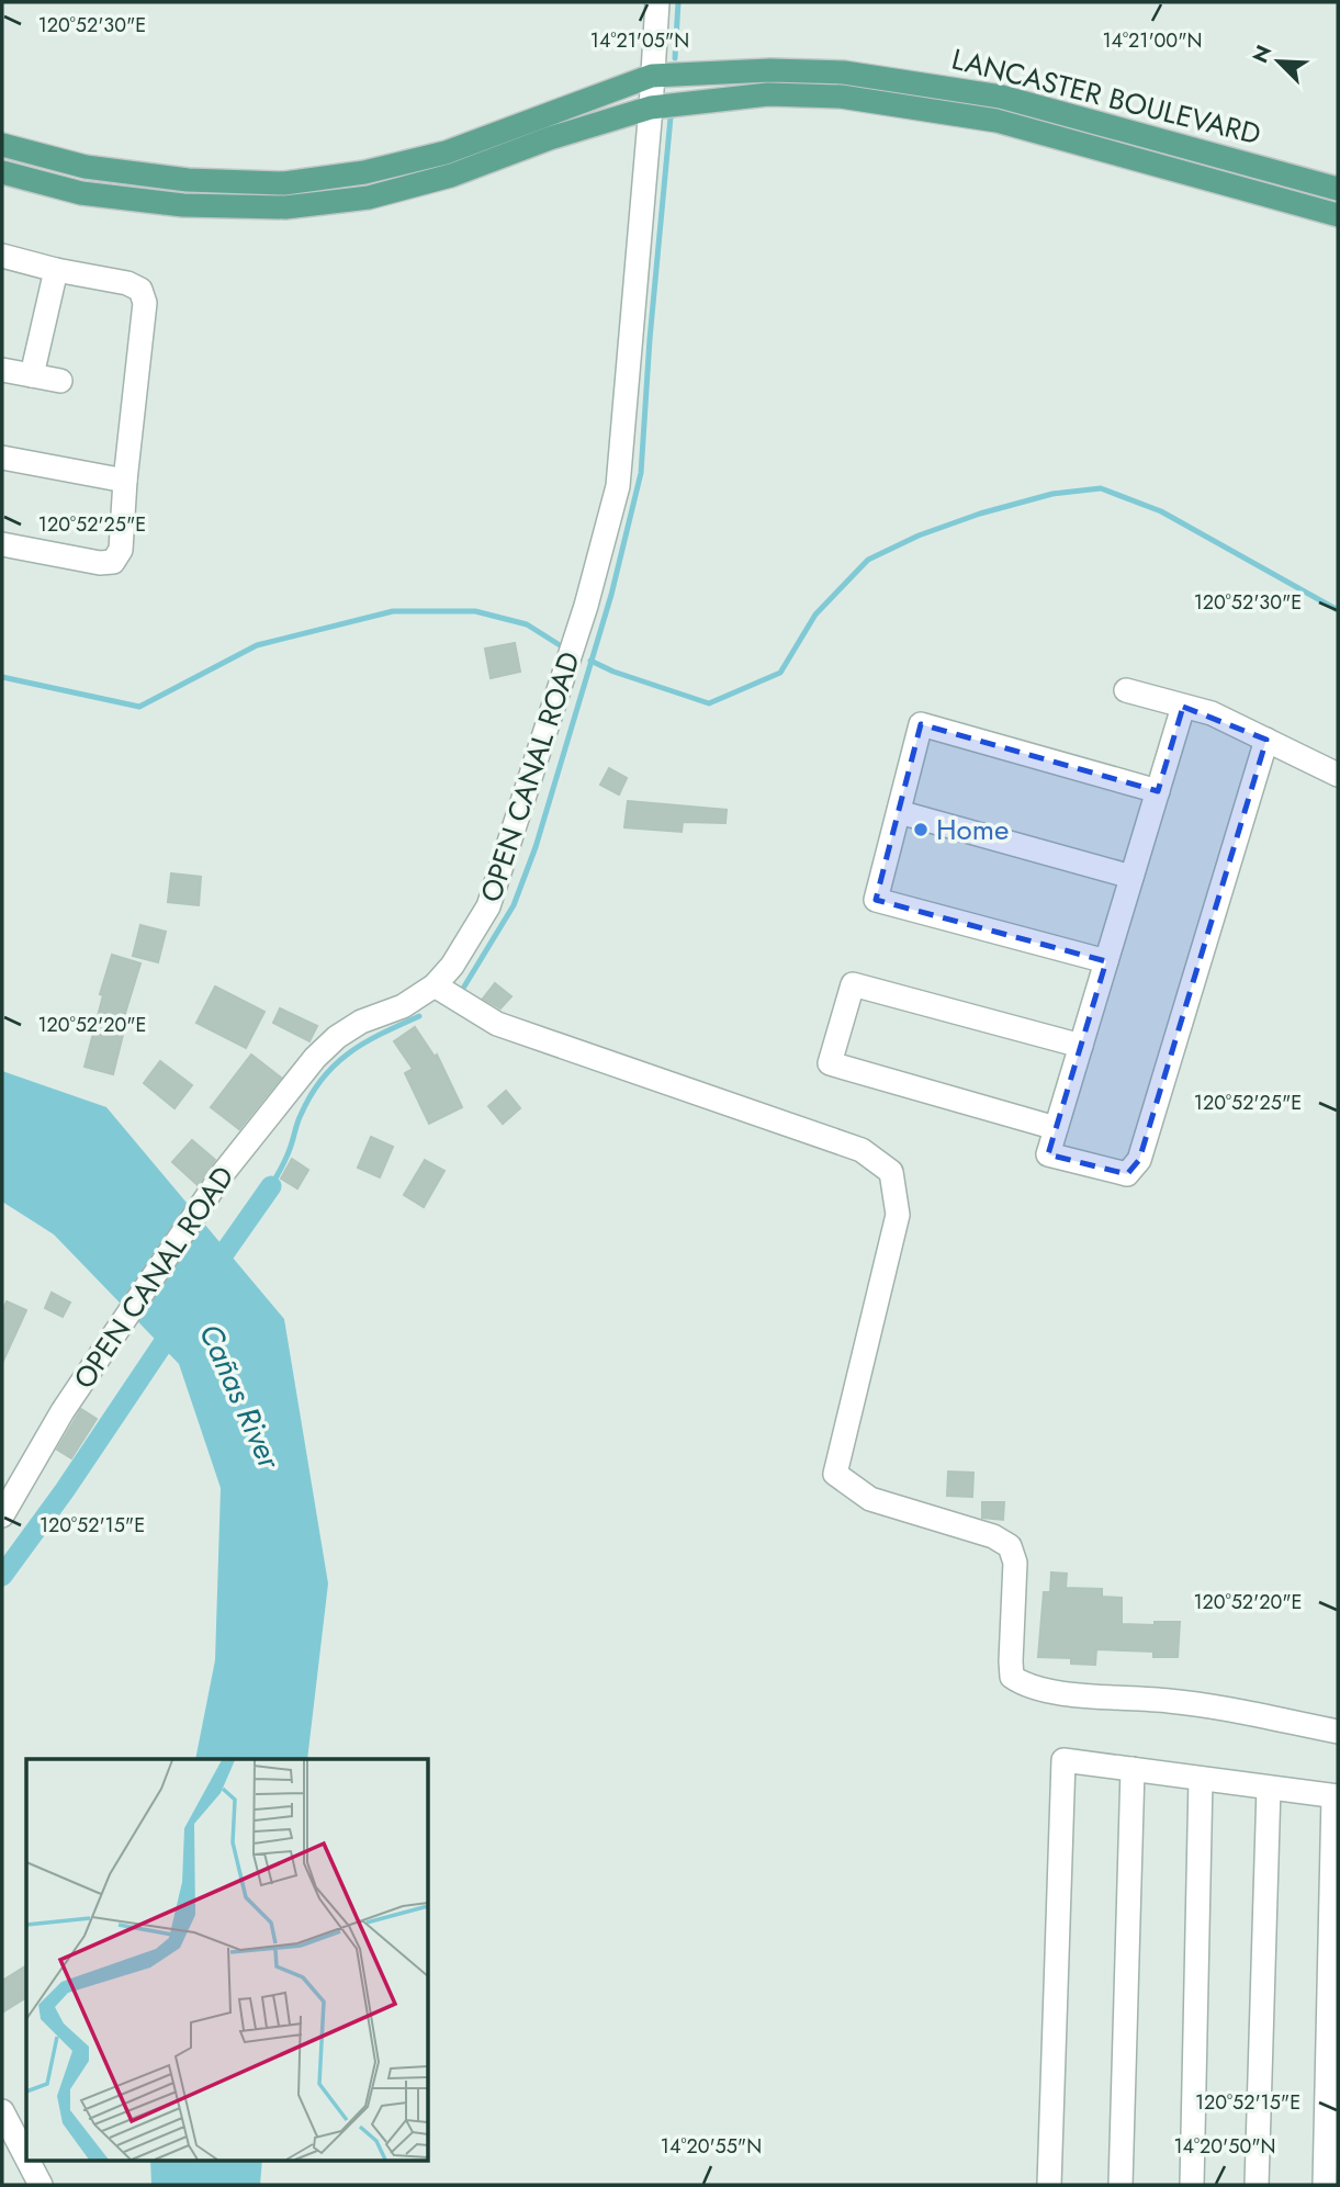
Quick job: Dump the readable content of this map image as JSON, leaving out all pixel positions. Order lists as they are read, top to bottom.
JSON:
{
  "streets": {
    "main road": ["LANCASTER BOULEVARD"],
    "street": ["OPEN CANAL ROAD"]
  },
  "crossings": [
    ["LANCASTER BOULEVARD", "OPEN CANAL ROAD"]
  ],
  "water": ["Cañas River"],
  "places": ["Home"],
  "north": "top left",
  "coordinates": [
    "120°52'30\"E",
    "14°21'05\"N",
    "14°21'00\"N",
    "120°52'25\"E",
    "120°52'20\"E",
    "120°52'15\"E",
    "14°20'55\"N",
    "14°20'50\"N"
  ]
}
